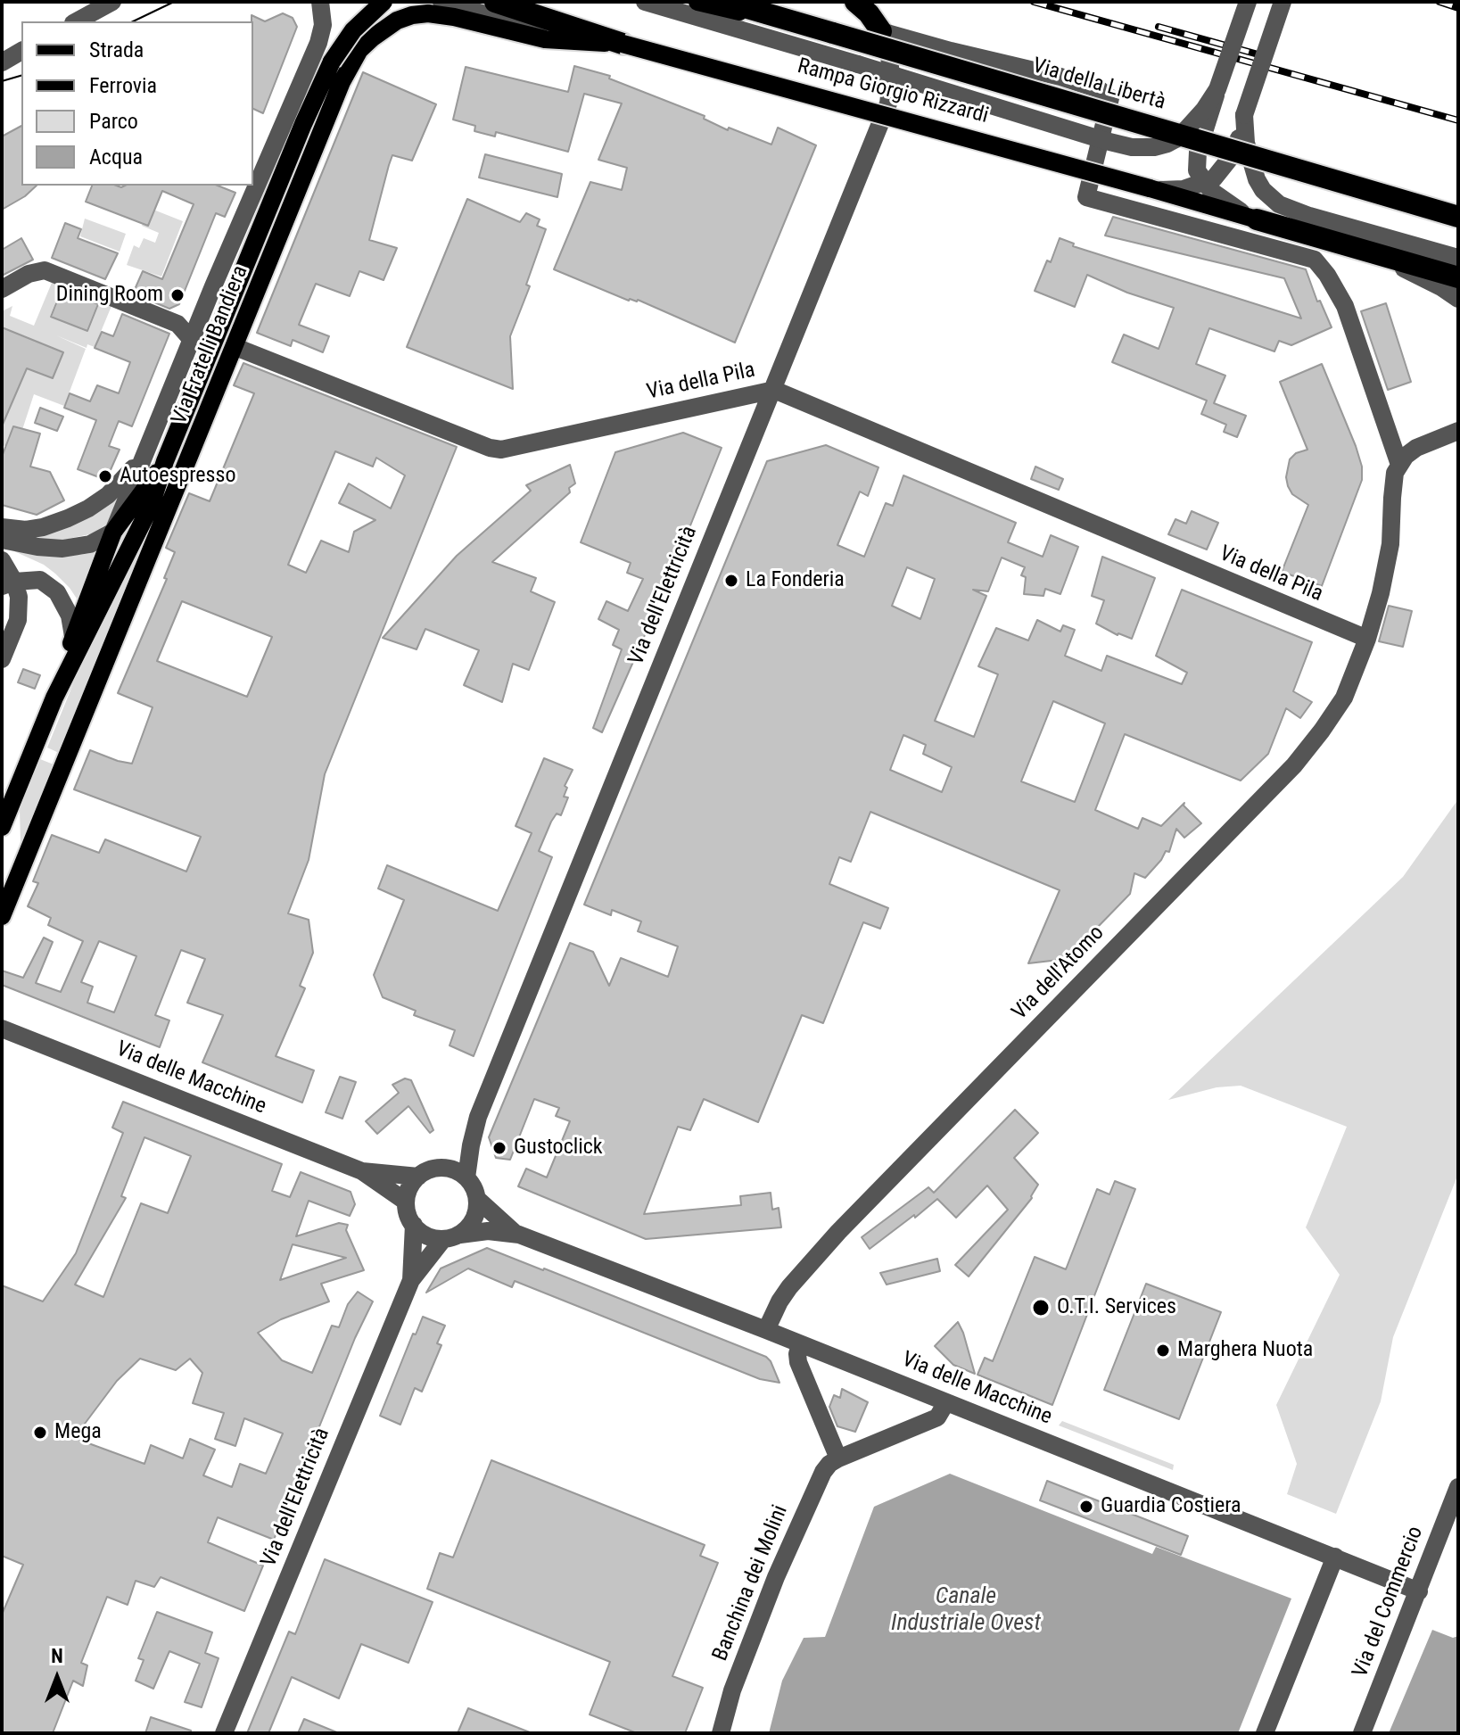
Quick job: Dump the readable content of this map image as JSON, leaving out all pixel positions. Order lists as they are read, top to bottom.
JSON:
{
  "streets": {
    "highway": ["Via della Libertà", "Rampa Giorgio Rizzardi"],
    "main road": ["Via Fratelli Bandiera"],
    "street": [
      "Via della Pila",
      "Via dell'Elettricità",
      "Via dell'Atomo",
      "Via delle Macchine",
      "Banchina dei Molini",
      "Via del Commercio"
    ]
  },
  "crossings": [
    ["Rampa Giorgio Rizzardi", "Via Fratelli Bandiera"],
    ["Via Fratelli Bandiera", "Via della Pila"],
    ["Via della Pila", "Via dell'Elettricità"],
    ["Via della Pila", "Via dell'Atomo"],
    ["Via dell'Elettricità", "Via delle Macchine"],
    ["Via dell'Atomo", "Via delle Macchine"],
    ["Via delle Macchine", "Banchina dei Molini"],
    ["Via delle Macchine", "Via del Commercio"]
  ],
  "water": ["Canale Industriale Ovest"],
  "places": [
    "Dining Room",
    "Autoespresso",
    "La Fonderia",
    "Gustoclick",
    "O.T.I. Services",
    "Marghera Nuota",
    "Mega",
    "Guardia Costiera"
  ],
  "legend": [
    "Strada",
    "Ferrovia",
    "Parco",
    "Acqua"
  ],
  "north": "top"
}
